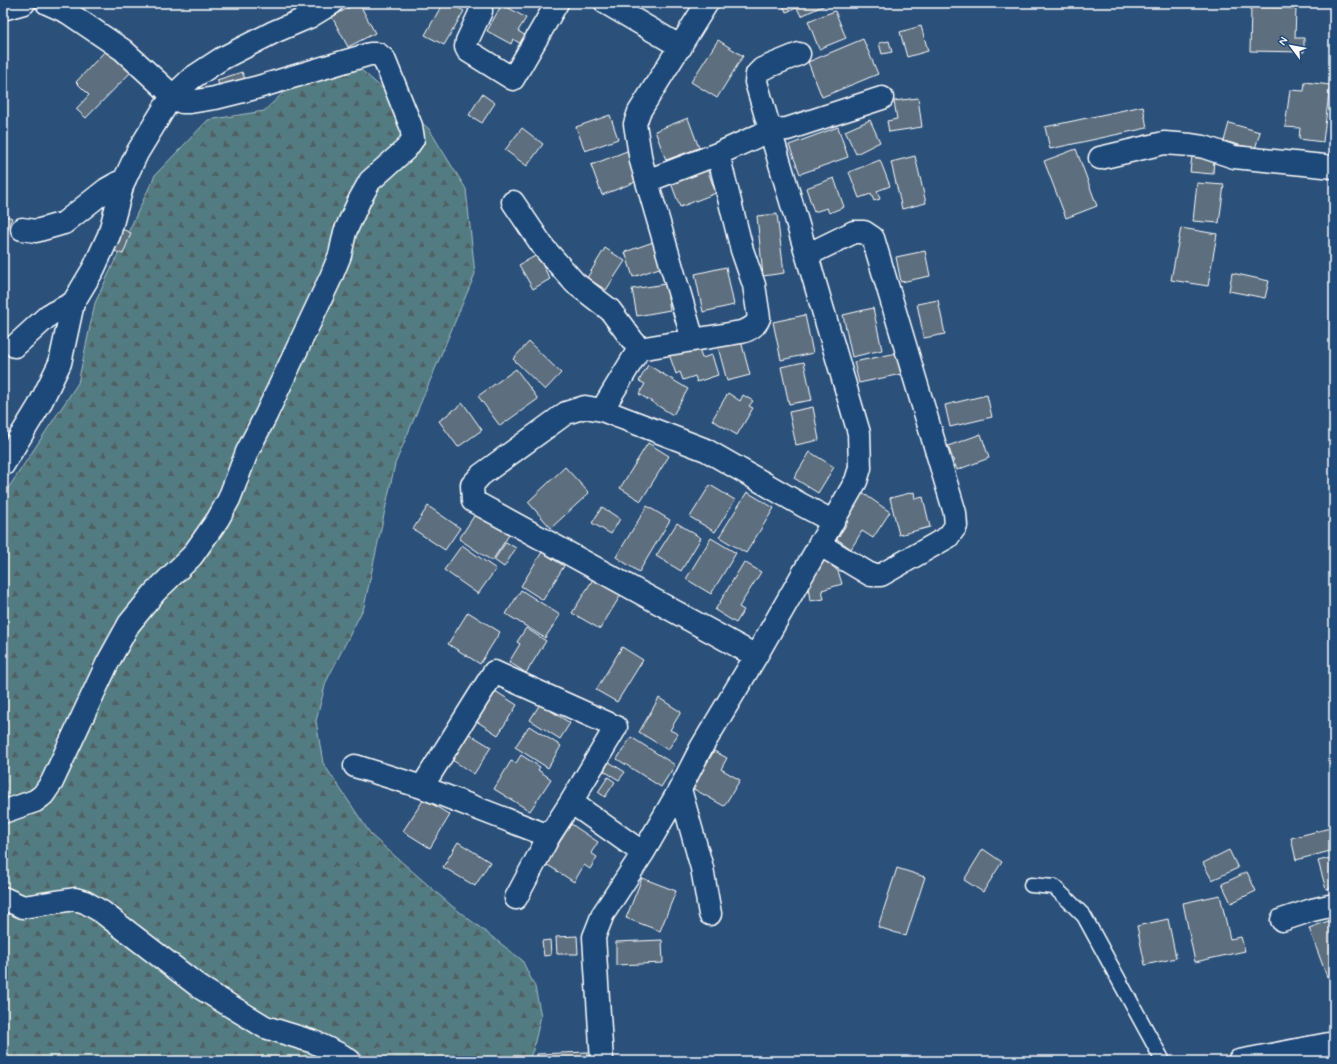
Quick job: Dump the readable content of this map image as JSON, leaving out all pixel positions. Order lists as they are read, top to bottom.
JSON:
{
  "north": "top left"
}
